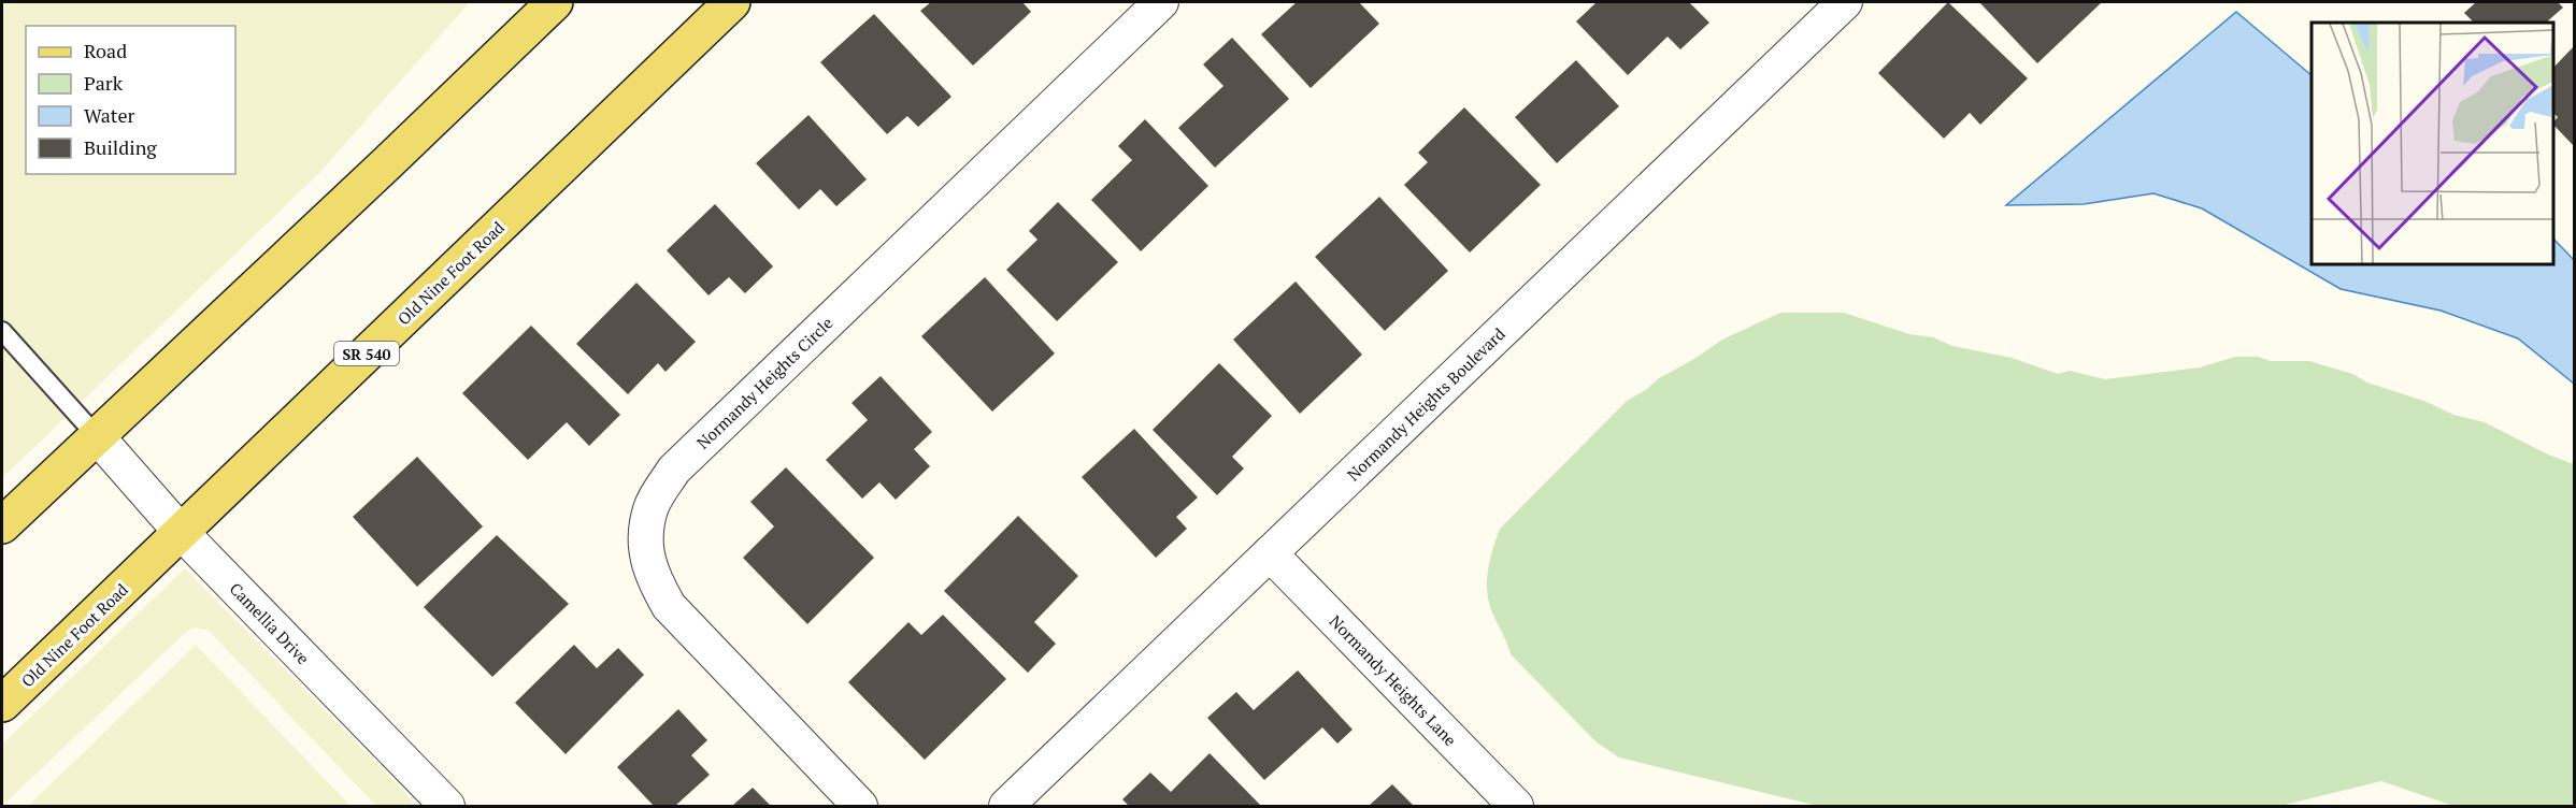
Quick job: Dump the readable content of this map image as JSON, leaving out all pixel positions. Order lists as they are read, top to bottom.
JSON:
{
  "streets": {
    "main road": ["Old Nine Foot Road", "SR 540"],
    "street": [
      "Normandy Heights Circle",
      "Normandy Heights Boulevard",
      "Camellia Drive",
      "Normandy Heights Lane"
    ]
  },
  "crossings": [
    ["Old Nine Foot Road", "Camellia Drive"],
    ["Normandy Heights Boulevard", "Normandy Heights Lane"]
  ],
  "legend": [
    "Road",
    "Park",
    "Water",
    "Building"
  ]
}
